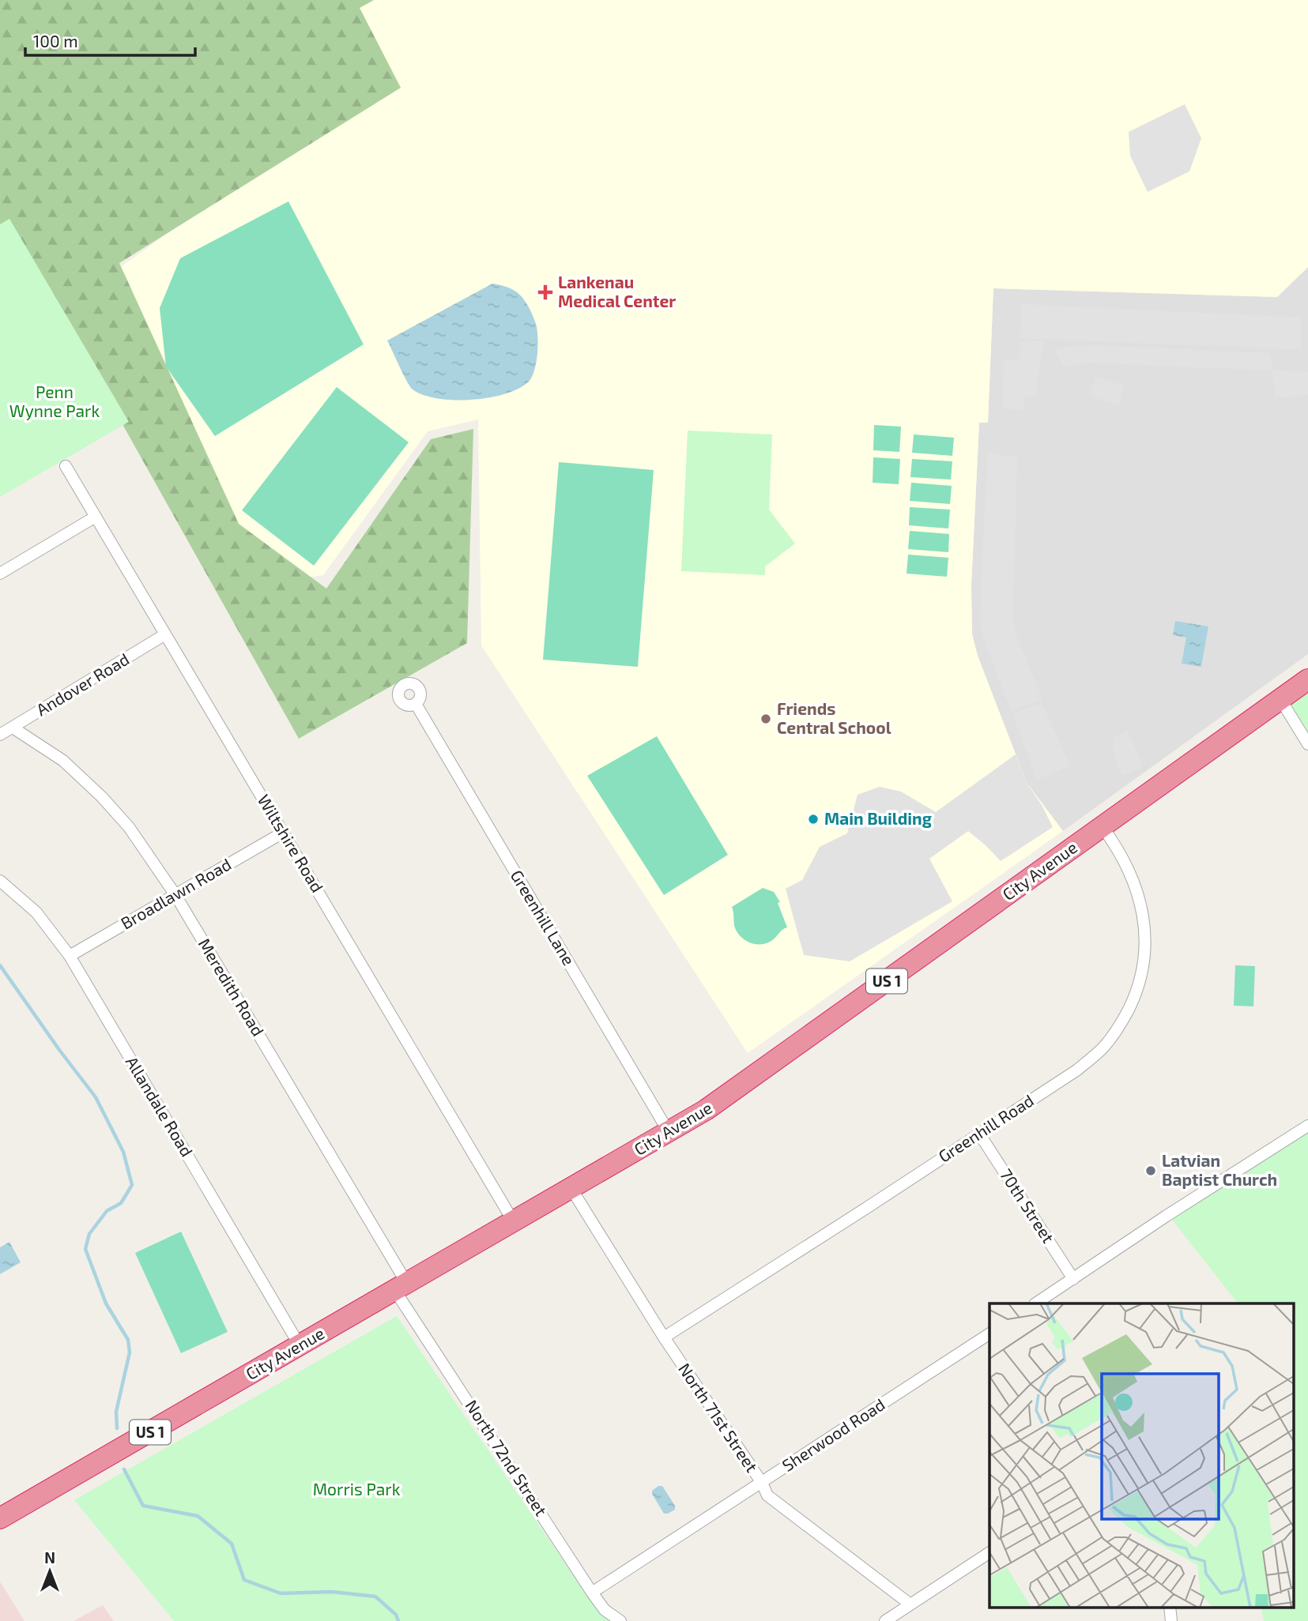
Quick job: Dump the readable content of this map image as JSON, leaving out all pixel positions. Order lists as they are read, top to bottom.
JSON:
{
  "streets": {
    "highway": ["City Avenue", "US 1"],
    "street": [
      "Andover Road",
      "Wiltshire Road",
      "Broadlawn Road",
      "Greenhill Lane",
      "Meredith Road",
      "Allandale Road",
      "Greenhill Road",
      "70th Street",
      "North 71st Street",
      "Sherwood Road",
      "North 72nd Street"
    ]
  },
  "crossings": [
    ["Andover Road", "Wiltshire Road"],
    ["Andover Road", "Meredith Road"],
    ["Wiltshire Road", "City Avenue"],
    ["Wiltshire Road", "Broadlawn Road"],
    ["City Avenue", "Greenhill Lane"],
    ["City Avenue", "Meredith Road"],
    ["City Avenue", "Allandale Road"],
    ["City Avenue", "Greenhill Road"],
    ["City Avenue", "North 71st Street"],
    ["City Avenue", "North 72nd Street"],
    ["Broadlawn Road", "Meredith Road"],
    ["Broadlawn Road", "Allandale Road"],
    ["Meredith Road", "North 72nd Street"],
    ["Greenhill Road", "70th Street"],
    ["Greenhill Road", "North 71st Street"],
    ["North 71st Street", "Sherwood Road"],
    ["Sherwood Road", "North 72nd Street"]
  ],
  "parks": ["Penn Wynne Park", "Morris Park"],
  "places": {
    "health": ["Lankenau Medical Center"],
    "other": ["Friends Central School", "Main Building", "Latvian Baptist Church"]
  },
  "scale_bar": "100 m",
  "north": "top"
}
